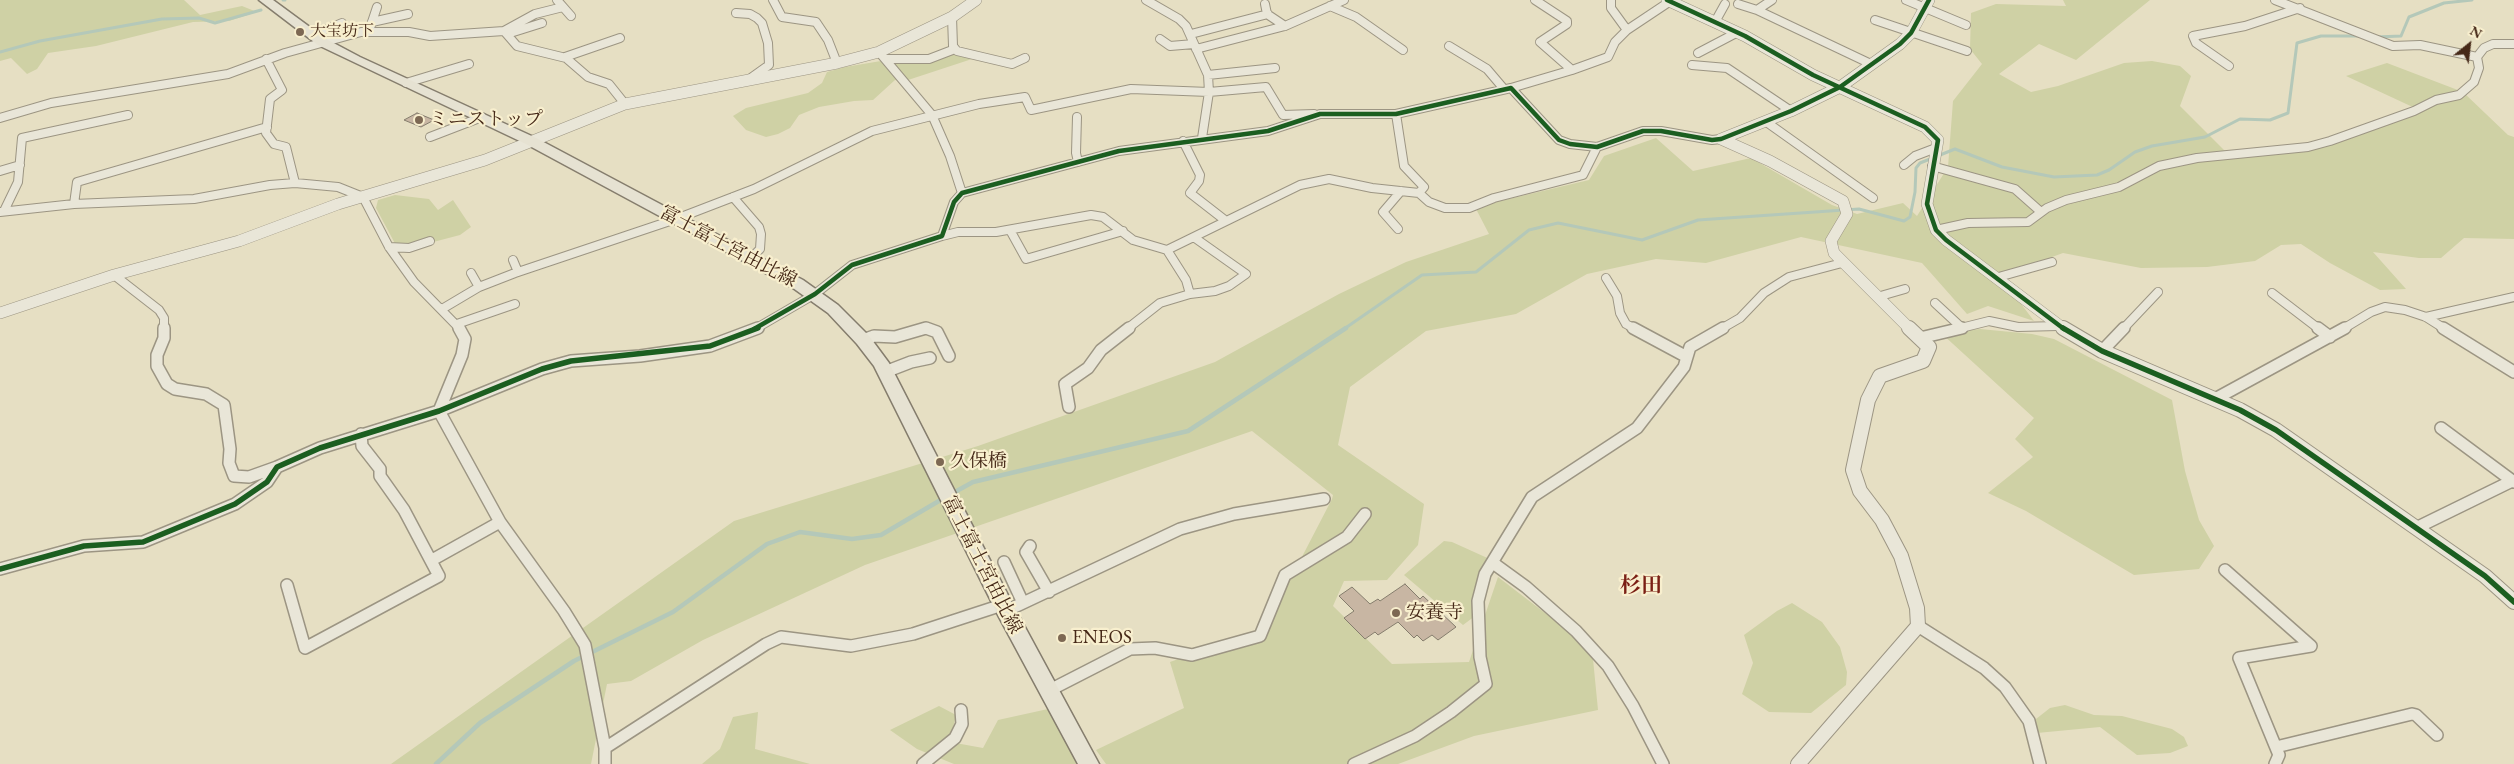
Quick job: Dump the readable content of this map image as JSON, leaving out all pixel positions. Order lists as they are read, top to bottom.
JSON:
{
  "streets": {
    "main road": ["富士富士宮由比線"]
  },
  "districts": ["杉田"],
  "places": [
    "大宝坊下",
    "ミニストップ",
    "久保橋",
    "安養寺",
    "ENEOS"
  ],
  "north": "top right"
}
